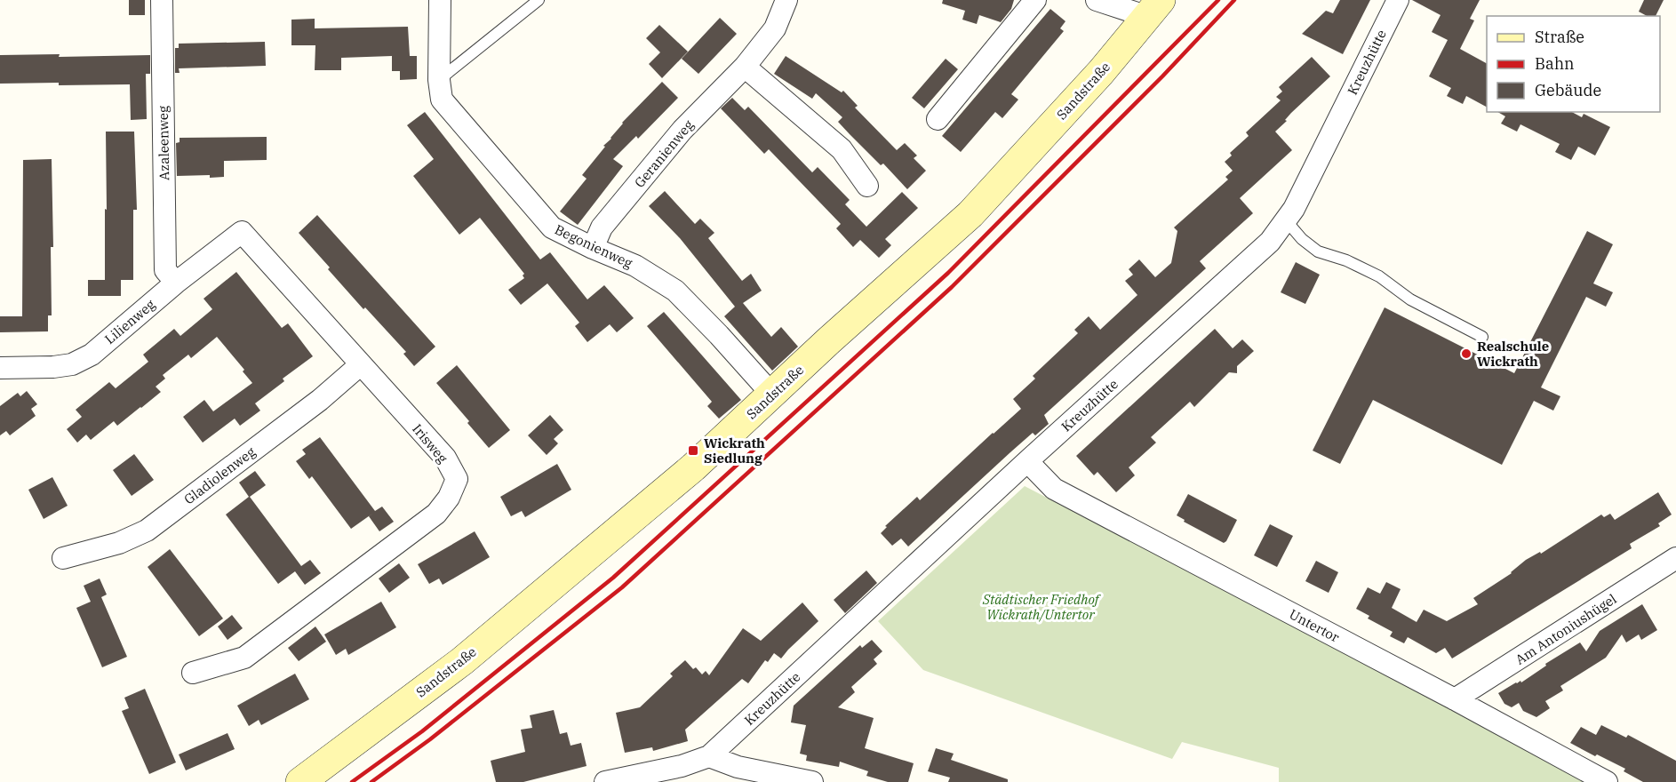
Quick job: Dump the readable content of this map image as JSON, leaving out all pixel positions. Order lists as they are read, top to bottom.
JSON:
{
  "streets": {
    "main road": ["Sandstraße"],
    "street": [
      "Kreuzhütte",
      "Azaleenweg",
      "Geranienweg",
      "Begonienweg",
      "Lilienweg",
      "Irisweg",
      "Gladiolenweg",
      "Untertor",
      "Am Antoniushügel"
    ]
  },
  "crossings": [
    ["Kreuzhütte", "Untertor"],
    ["Sandstraße", "Begonienweg"],
    ["Azaleenweg", "Lilienweg"],
    ["Geranienweg", "Begonienweg"],
    ["Lilienweg", "Irisweg"],
    ["Irisweg", "Gladiolenweg"],
    ["Untertor", "Am Antoniushügel"]
  ],
  "parks": ["Städtischer Friedhof Wickrath/Untertor"],
  "places": {
    "other": ["Realschule Wickrath"],
    "transit": ["Wickrath Siedlung"]
  },
  "legend": ["Straße", "Bahn", "Gebäude"]
}
